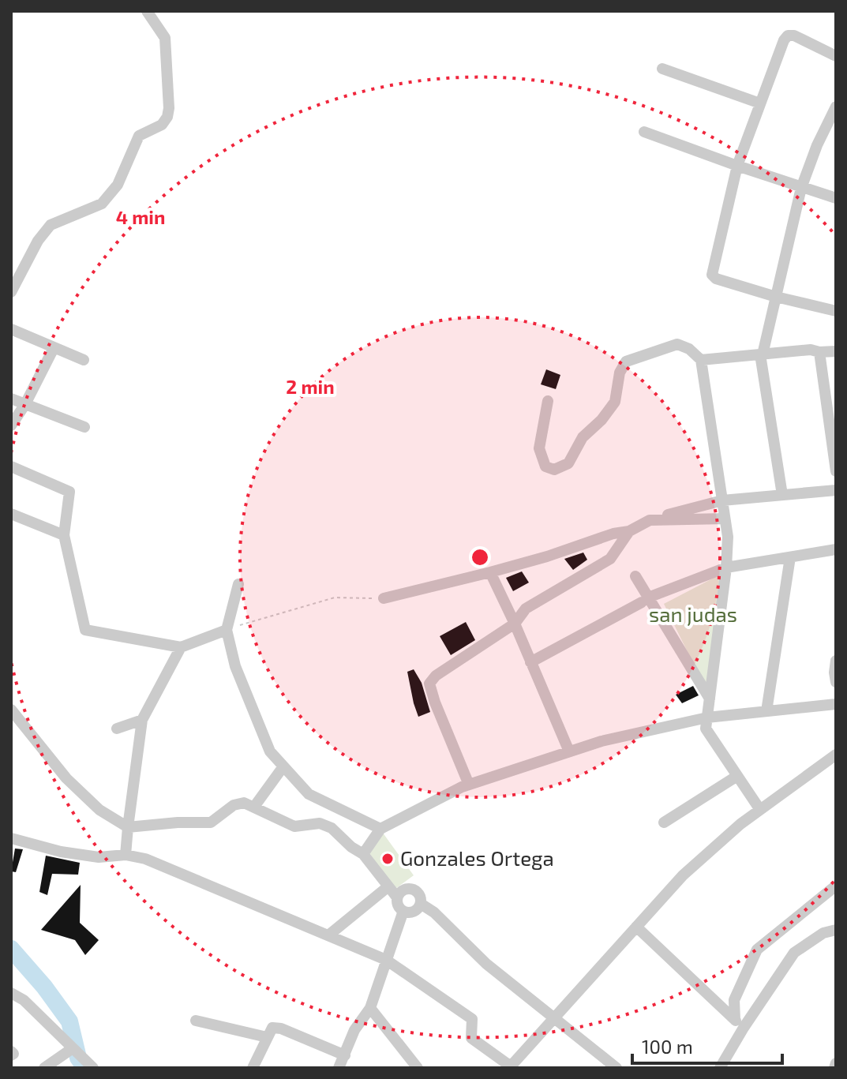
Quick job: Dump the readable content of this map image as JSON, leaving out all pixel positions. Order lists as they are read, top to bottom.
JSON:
{
  "parks": ["san judas"],
  "places": ["Gonzales Ortega"],
  "scale_bar": "100 m",
  "rings": ["4 min", "2 min"]
}
